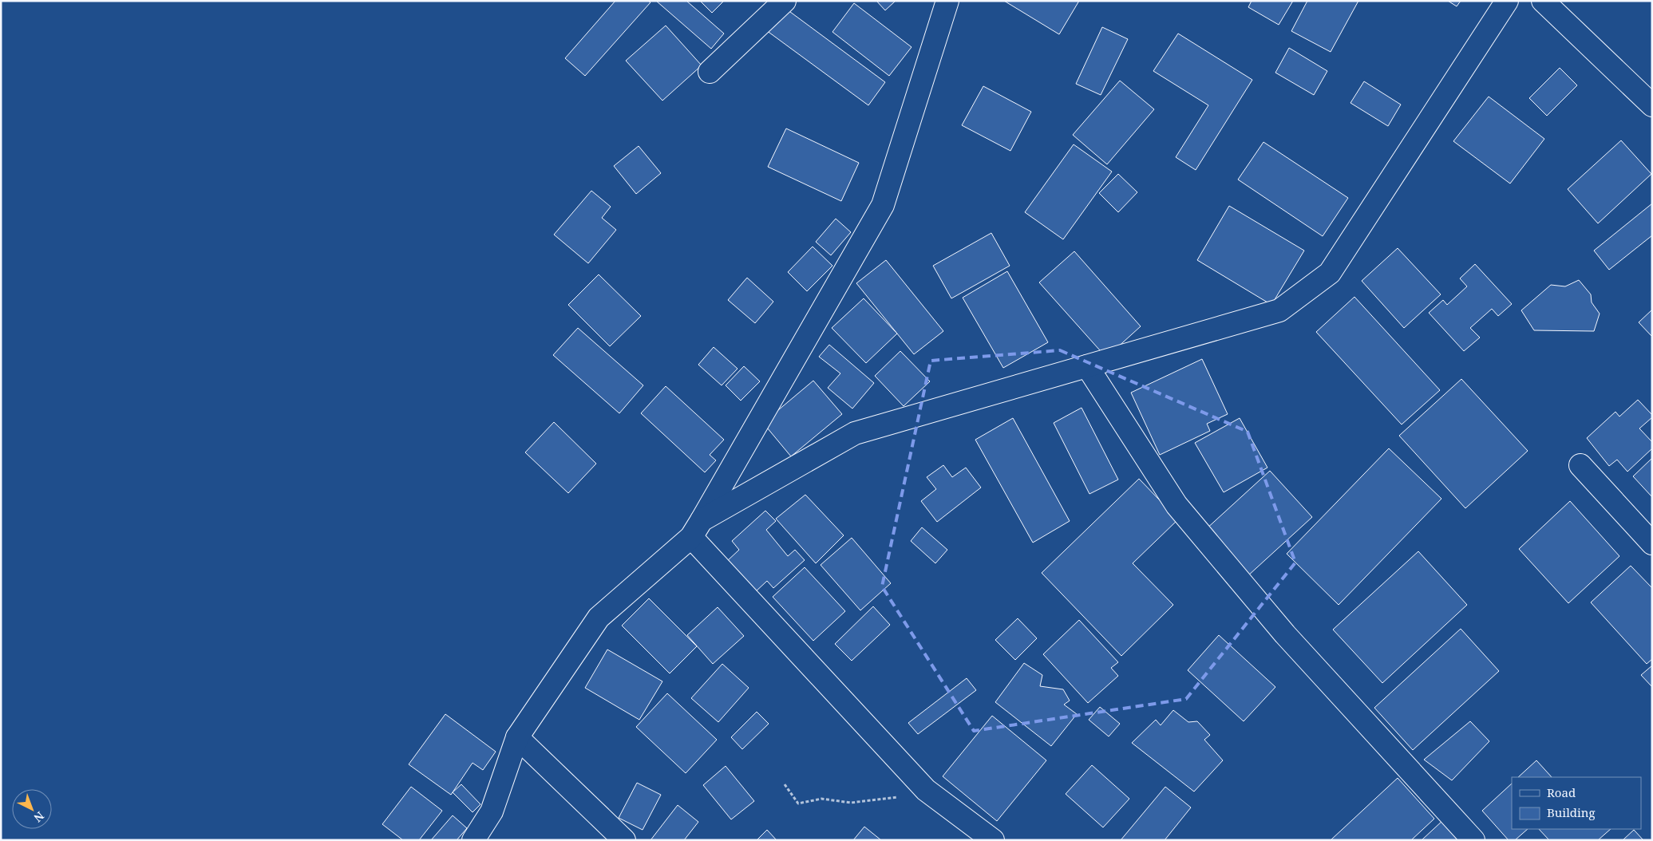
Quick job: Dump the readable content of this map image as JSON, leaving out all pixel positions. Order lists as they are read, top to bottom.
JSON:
{
  "legend": ["Road", "Building"],
  "north": "bottom right"
}
